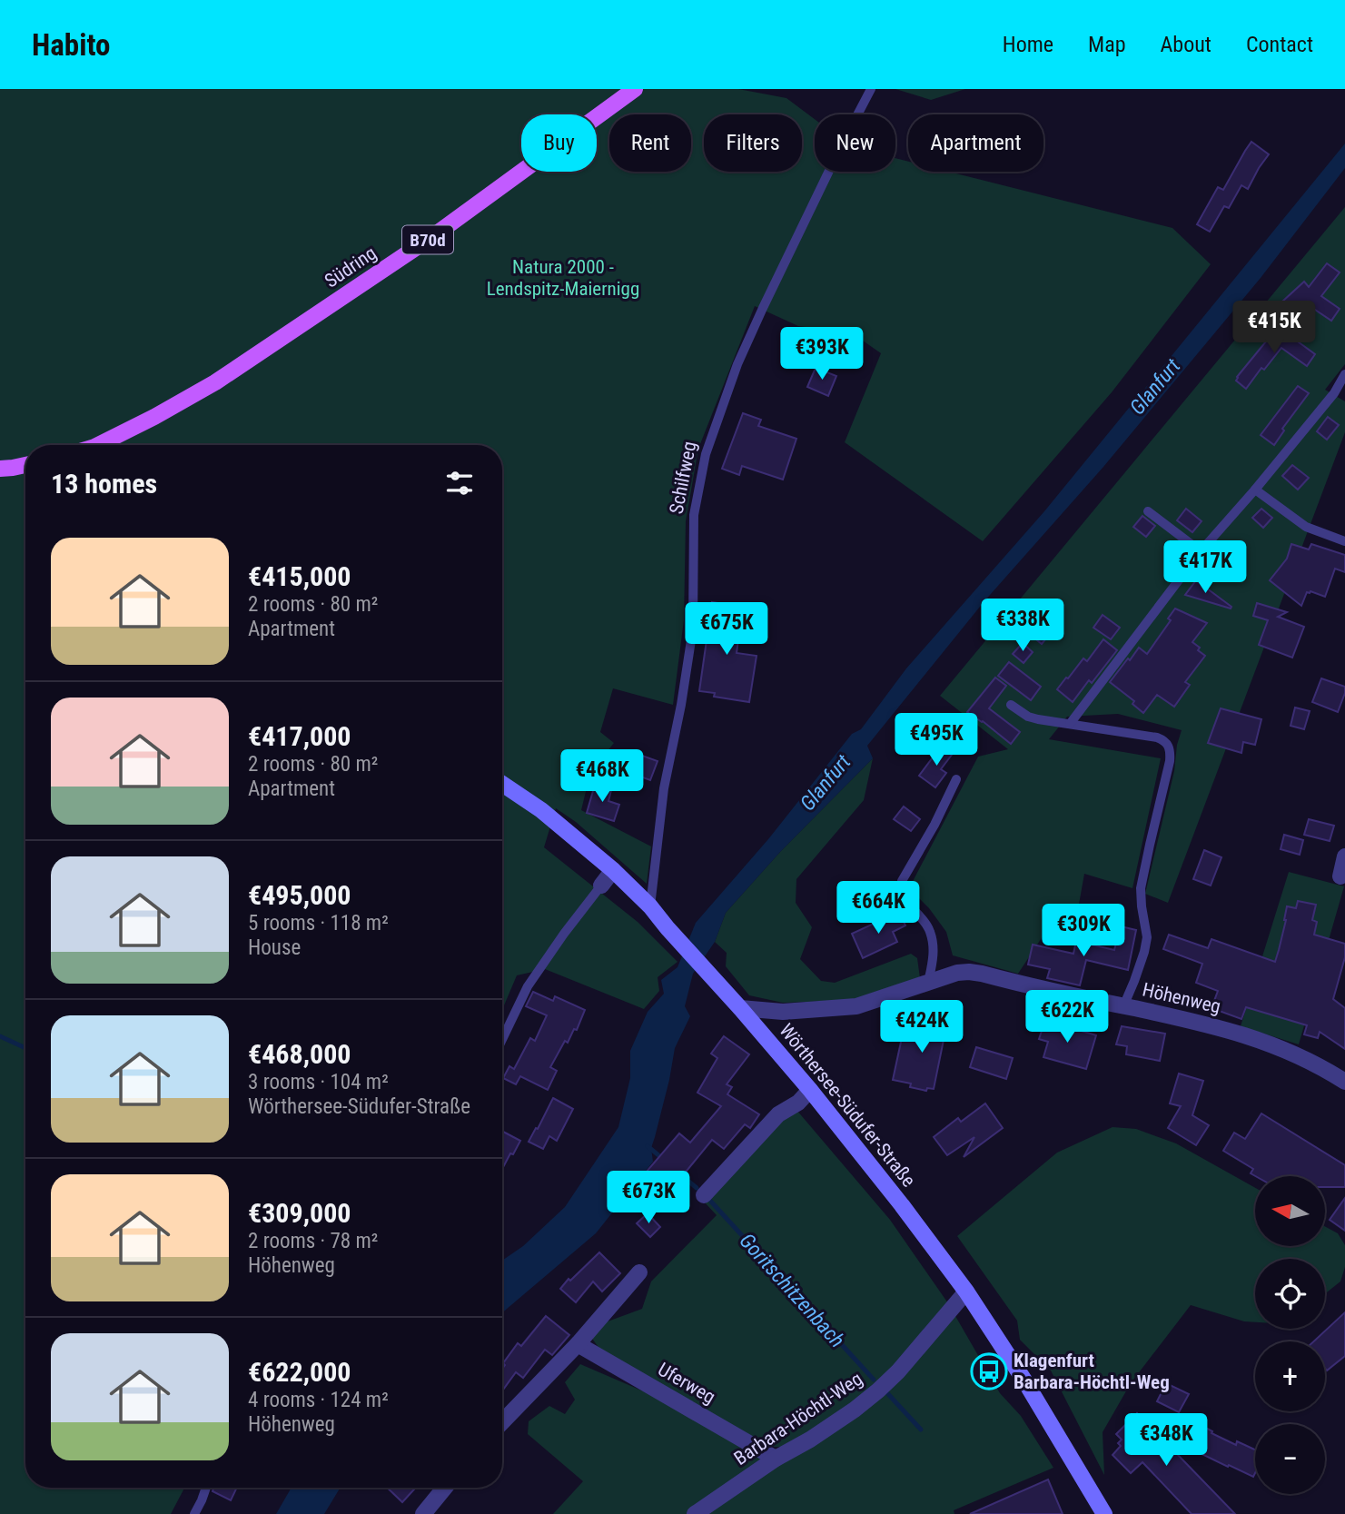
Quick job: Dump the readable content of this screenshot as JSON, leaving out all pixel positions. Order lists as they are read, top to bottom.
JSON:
{
  "streets": {
    "main road": ["B70d", "Südring", "Wörthersee-Südufer-Straße"],
    "street": ["Höhenweg", "Uferweg", "Barbara-Höchtl-Weg"],
    "lane": ["Schilfweg"]
  },
  "crossings": [
    ["Schilfweg", "Wörthersee-Südufer-Straße"],
    ["Höhenweg", "Wörthersee-Südufer-Straße"],
    ["Wörthersee-Südufer-Straße", "Barbara-Höchtl-Weg"],
    ["Uferweg", "Barbara-Höchtl-Weg"]
  ],
  "water": ["Glanfurt", "Goritschitzenbach"],
  "parks": ["Natura 2000 - Lendspitz-Maiernigg"],
  "places": {
    "bus stop": ["Klagenfurt Barbara-Höchtl-Weg"]
  },
  "north": "left",
  "page": {
    "header": "Habito",
    "nav": [
      "Home",
      "Map",
      "About",
      "Contact"
    ],
    "chip": [
      "Buy",
      "Rent",
      "Filters",
      "New",
      "Apartment"
    ],
    "price": [
      "€415K",
      "€393K",
      "€417K",
      "€338K",
      "€675K",
      "€495K",
      "€468K",
      "€664K",
      "€309K",
      "€622K",
      "€424K",
      "€673K",
      "€348K"
    ],
    "heading": "13 homes",
    "list": [
      {
        "name": "€415,000",
        "note": "2 rooms · 80 m² · Apartment"
      },
      {
        "name": "€417,000",
        "note": "2 rooms · 80 m² · Apartment"
      },
      {
        "name": "€495,000",
        "note": "5 rooms · 118 m² · House"
      },
      {
        "name": "€468,000",
        "note": "3 rooms · 104 m² · Wörthersee-Südufer-Straße"
      },
      {
        "name": "€309,000",
        "note": "2 rooms · 78 m² · Höhenweg"
      },
      {
        "name": "€622,000",
        "note": "4 rooms · 124 m² · Höhenweg"
      }
    ],
    "map_buttons": ["+", "−"]
  }
}
